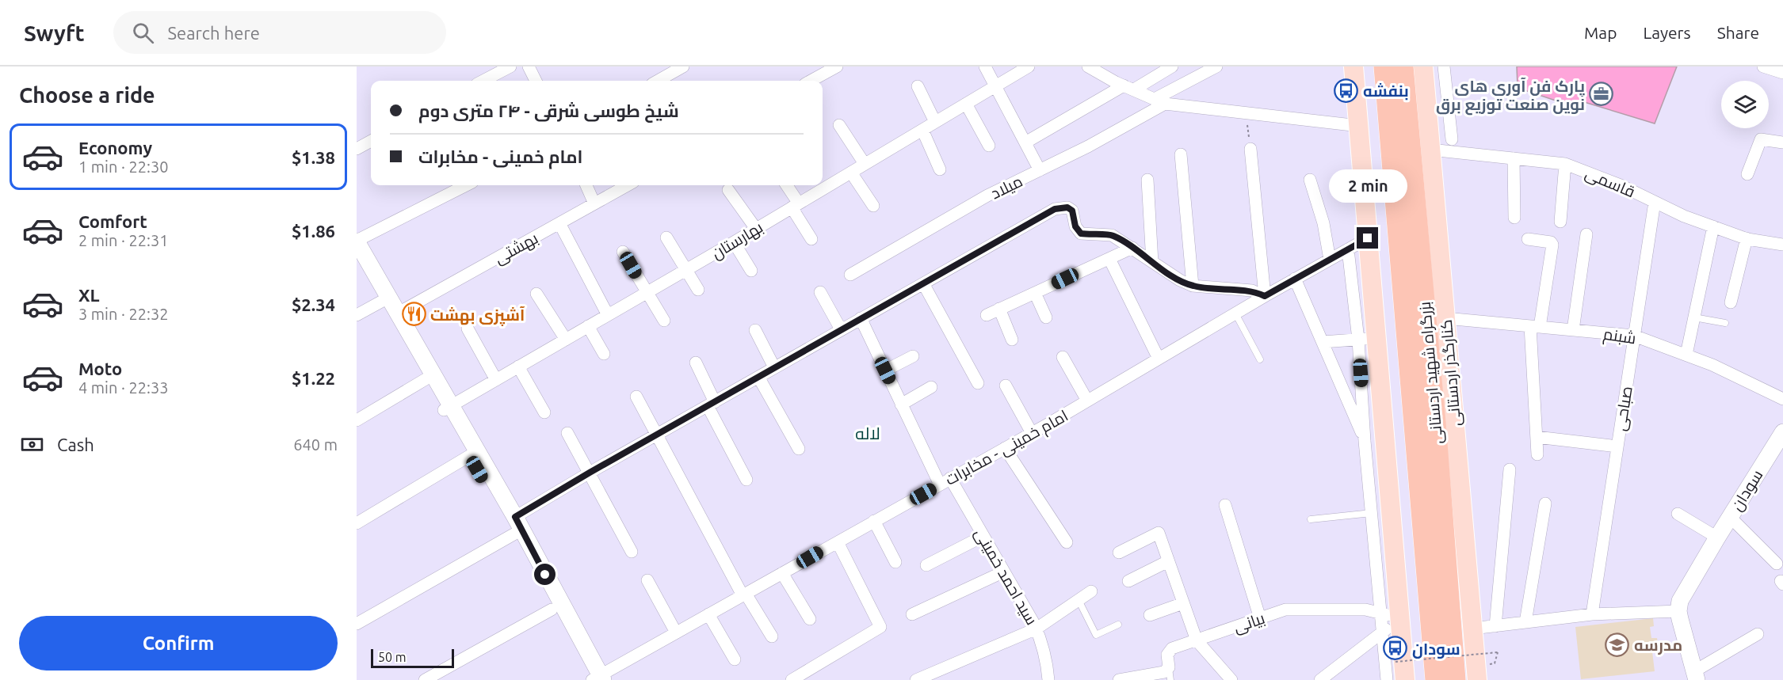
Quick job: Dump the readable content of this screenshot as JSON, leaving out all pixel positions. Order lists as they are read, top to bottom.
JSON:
{
  "streets": {
    "highway": ["بزرگراه شهید اردستانی"],
    "main road": ["کنارگذر اردستانی", "سودان"],
    "street": [
      "قاسمی",
      "میلاد",
      "بهارستان",
      "بهشتی",
      "شبنم",
      "صباحی",
      "امام خمینی - مخابرات",
      "سید احمد خمینی",
      "بیانی"
    ]
  },
  "crossings": [
    ["قاسمی", "کنارگذر اردستانی"],
    ["قاسمی", "صباحی"],
    ["شبنم", "کنارگذر اردستانی"],
    ["شبنم", "صباحی"],
    ["امام خمینی - مخابرات", "سید احمد خمینی"]
  ],
  "districts": ["لاله"],
  "places": {
    "bus stop": ["بنفشه", "سودان"],
    "office": ["پارک فن آوری های نوین صنعت توزیع برق"],
    "restaurant": ["آشپزی بهشت"],
    "school or university": ["مدرسه"]
  },
  "scale_bar": "50 m",
  "page": {
    "header": "Swyft",
    "search": "Search here",
    "nav": ["Map", "Layers", "Share"],
    "heading": "Choose a ride",
    "banner": ["شیخ طوسی شرقی - ۲۴ متری دوم", "امام خمینی - مخابرات"],
    "list": [
      {
        "name": "Economy",
        "note": "1 min · 22:30",
        "value": "$1.38"
      },
      {
        "name": "Comfort",
        "note": "2 min · 22:31",
        "value": "$1.86"
      },
      {
        "name": "XL",
        "note": "3 min · 22:32",
        "value": "$2.34"
      },
      {
        "name": "Moto",
        "note": "4 min · 22:33",
        "value": "$1.22"
      }
    ],
    "bubble": "2 min",
    "pay": ["Cash", "640 m"],
    "buttons": "Confirm",
    "scale": "50 m"
  }
}
